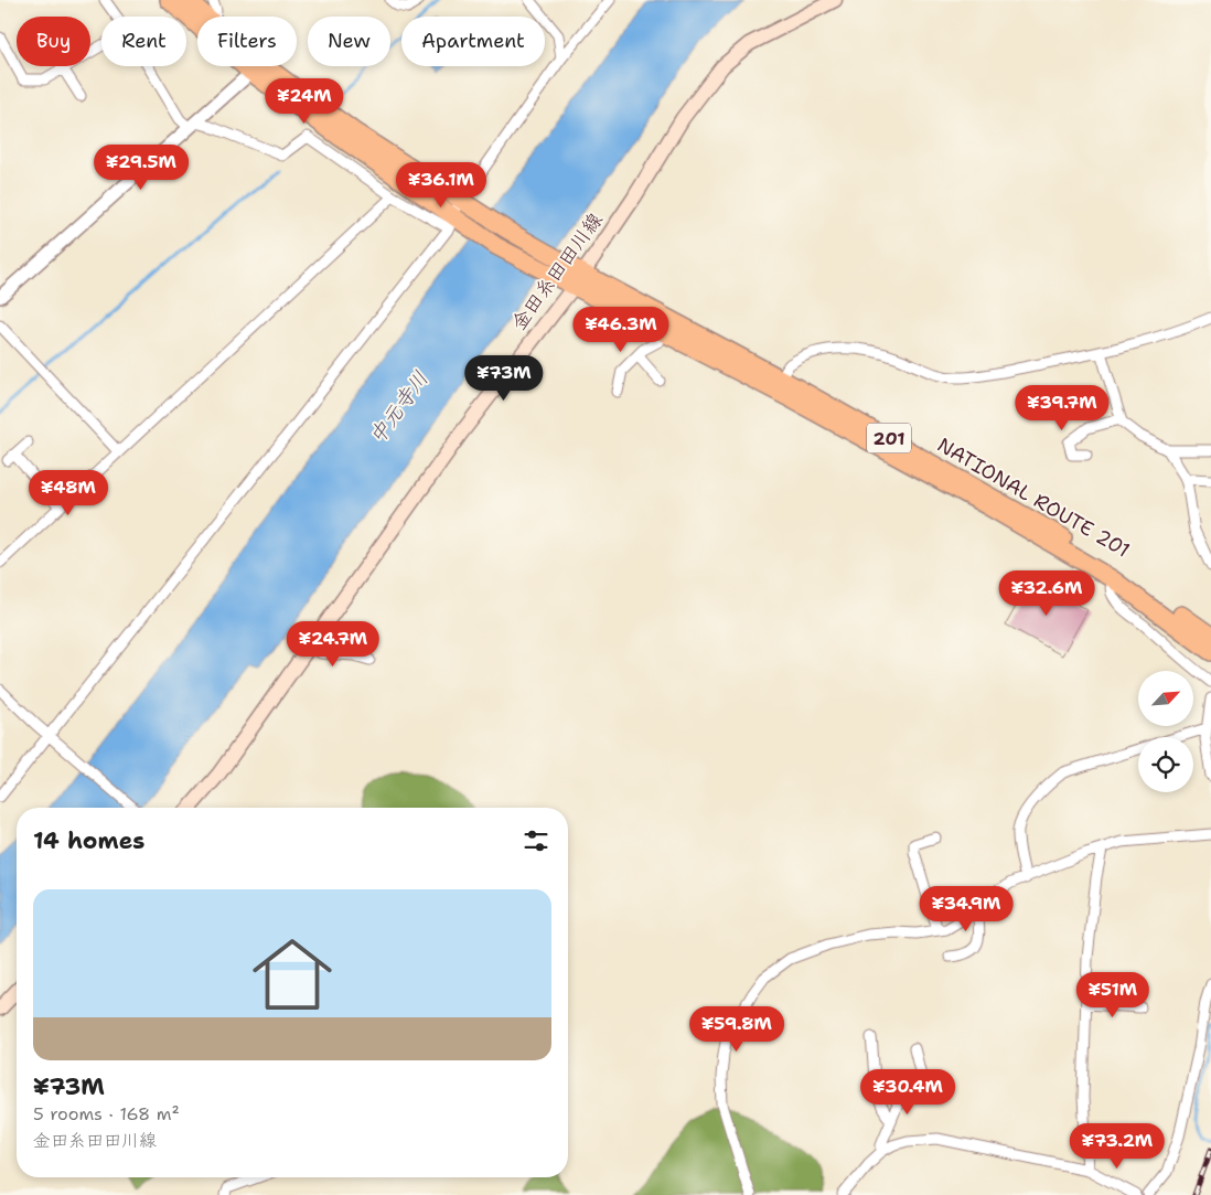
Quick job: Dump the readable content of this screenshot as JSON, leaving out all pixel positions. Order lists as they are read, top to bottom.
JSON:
{
  "streets": {
    "highway": ["201", "NATIONAL ROUTE 201"],
    "main road": ["金田糸田田川線"]
  },
  "crossings": [
    ["金田糸田田川線", "NATIONAL ROUTE 201"]
  ],
  "water": ["中元寺川"],
  "north": "top right",
  "page": {
    "chip": [
      "Buy",
      "Rent",
      "Filters",
      "New",
      "Apartment"
    ],
    "price": [
      "¥24M",
      "¥29.5M",
      "¥36.1M",
      "¥46.3M",
      "¥73M",
      "¥39.7M",
      "¥48M",
      "¥32.6M",
      "¥24.7M",
      "¥34.9M",
      "¥51M",
      "¥59.8M",
      "¥30.4M",
      "¥73.2M"
    ],
    "heading": "14 homes",
    "list": [
      {
        "name": "¥73M",
        "note": "5 rooms · 168 m² · 金田糸田田川線"
      }
    ]
  }
}
